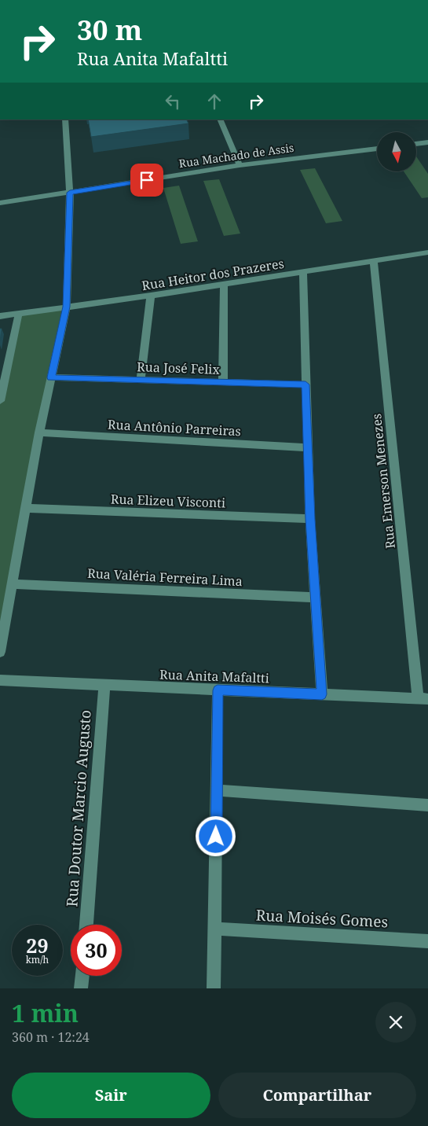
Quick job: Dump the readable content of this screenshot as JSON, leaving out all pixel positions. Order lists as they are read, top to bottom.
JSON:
{
  "streets": {
    "street": [
      "Rua Machado de Assis",
      "Rua Heitor dos Prazeres",
      "Rua José Felix",
      "Rua Antônio Parreiras",
      "Rua Emerson Menezes",
      "Rua Elizeu Visconti",
      "Rua Valéria Ferreira Lima",
      "Rua Anita Mafaltti",
      "Rua Doutor Marcio Augusto",
      "Rua Moisés Gomes"
    ]
  },
  "crossings": [
    ["Rua Heitor dos Prazeres", "Rua Emerson Menezes"],
    ["Rua Emerson Menezes", "Rua Anita Mafaltti"],
    ["Rua Anita Mafaltti", "Rua Doutor Marcio Augusto"]
  ],
  "north": "bottom",
  "page": {
    "turn": ["30 m", "Rua Anita Mafaltti"],
    "speed": "29 km/h",
    "limit": "30",
    "heading": ["1 min", "360 m · 12:24"],
    "buttons": ["Sair", "Compartilhar"]
  }
}
